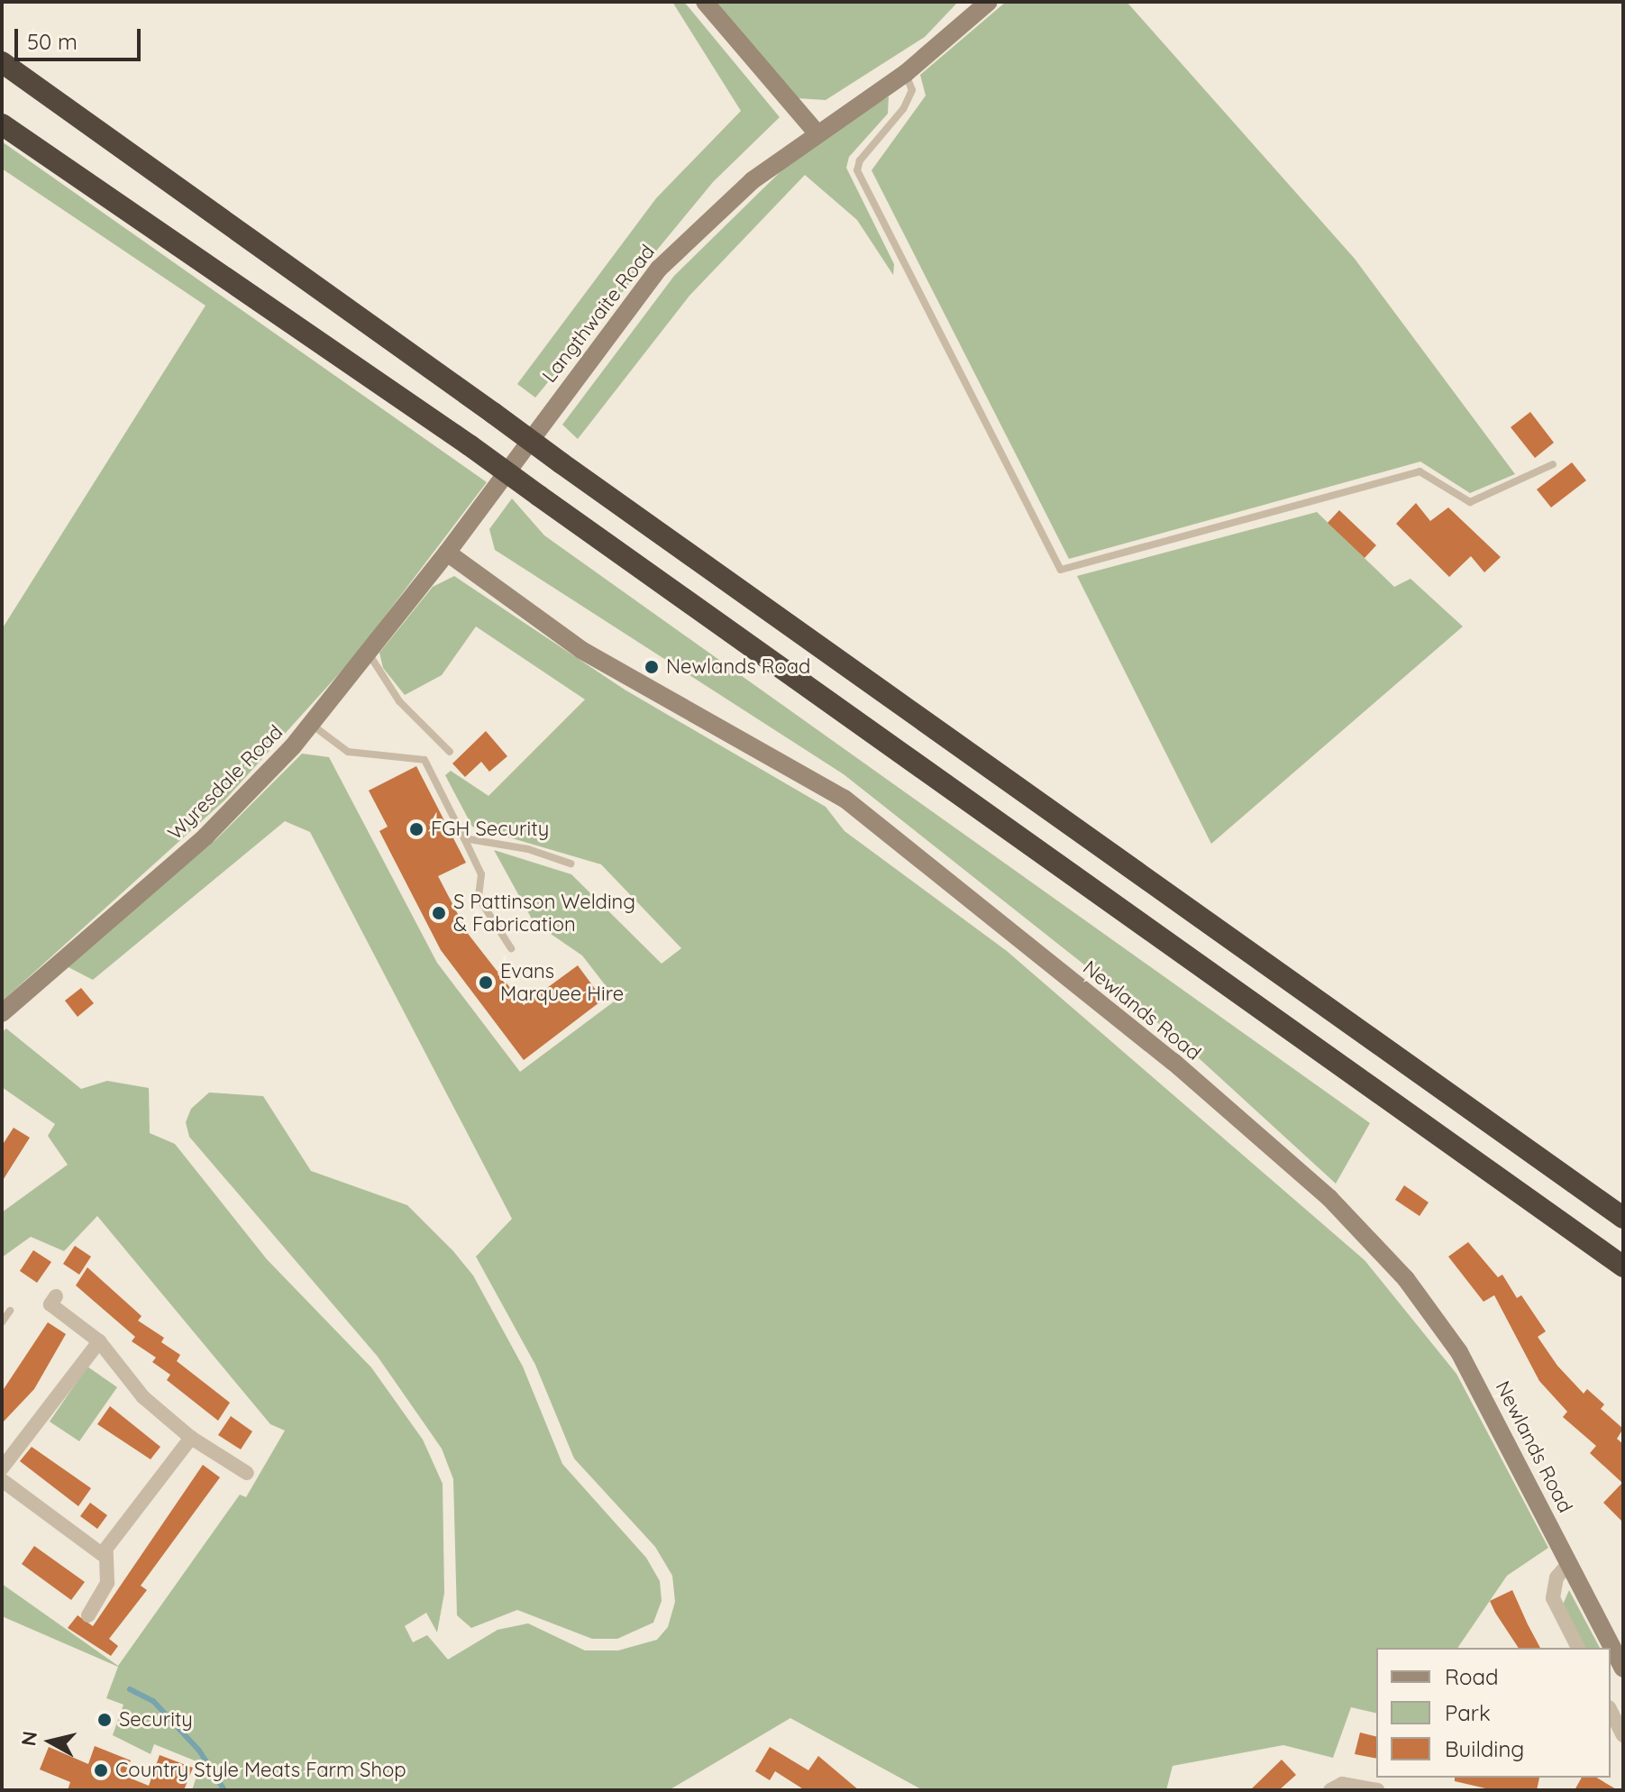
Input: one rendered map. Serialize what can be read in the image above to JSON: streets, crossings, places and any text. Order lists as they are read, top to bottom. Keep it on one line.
{"streets":{"street":["Langthwaite Road","Wyresdale Road","Newlands Road"]},"crossings":[["Langthwaite Road","Wyresdale Road"],["Langthwaite Road","Newlands Road"],["Wyresdale Road","Newlands Road"]],"places":["Newlands Road","FGH Security","S Pattinson Welding & Fabrication","Evans Marquee Hire","Security","Country Style Meats Farm Shop"],"legend":["Road","Park","Building"],"scale_bar":"50 m","north":"left"}
